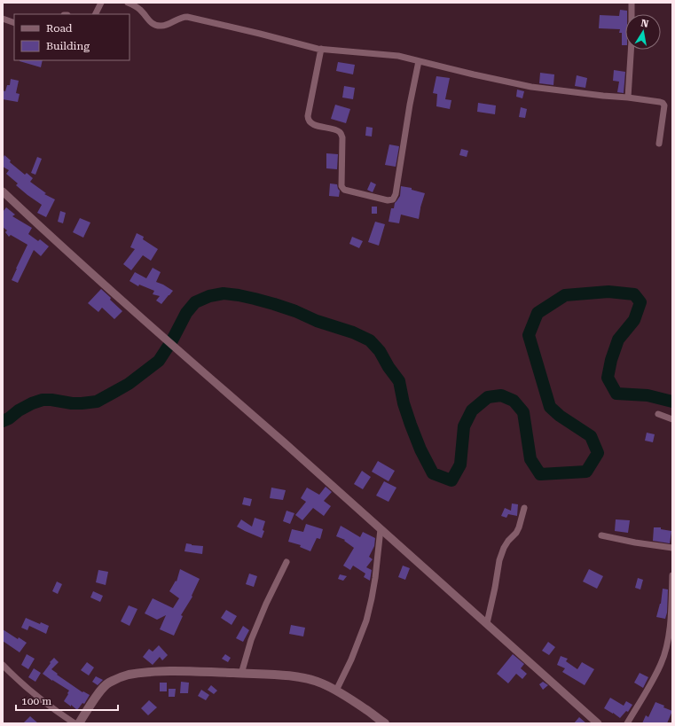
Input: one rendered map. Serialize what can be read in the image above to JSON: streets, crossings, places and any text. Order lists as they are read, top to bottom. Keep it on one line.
{"legend":["Road","Building"],"scale_bar":"100 m","north":"top"}
